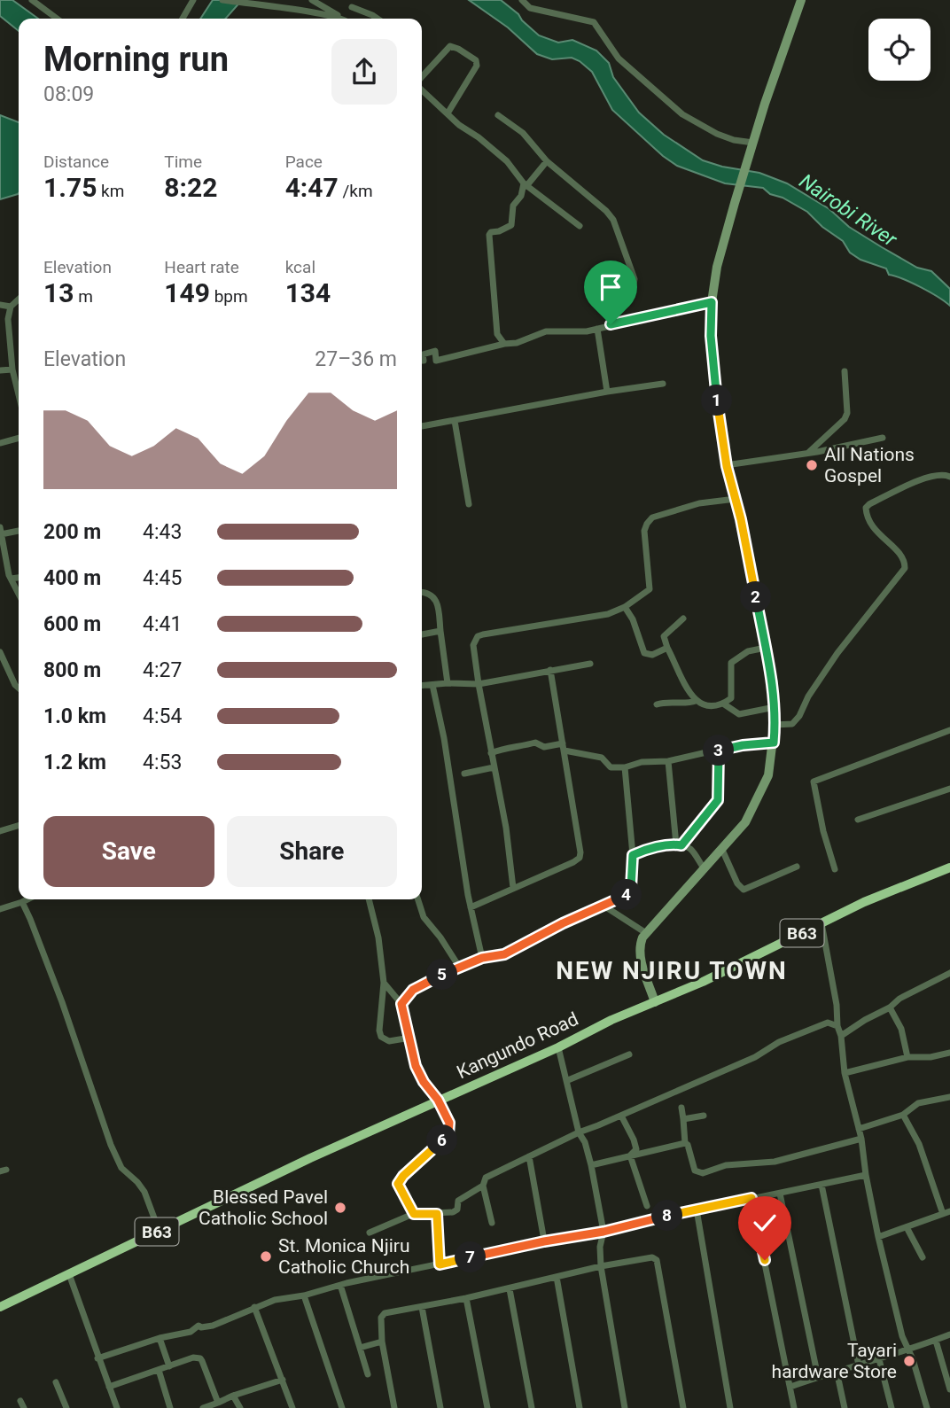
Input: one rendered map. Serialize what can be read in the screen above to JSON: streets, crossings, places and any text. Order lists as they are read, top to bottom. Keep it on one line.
{"streets":{"highway":["B63","Kangundo Road"]},"districts":["NEW NJIRU TOWN"],"water":["Nairobi River"],"places":["All Nations Gospel","Blessed Pavel Catholic School","St. Monica Njiru Catholic Church","Tayari hardware Store"],"page":{"heading":["Morning run","08:09"],"stats":[["Distance","1.75 km"],["Time","8:22"],["Pace","4:47 /km"],["Elevation","13 m"],["Heart rate","149 bpm"],["kcal","134"]],"chart":["Elevation","27–36 m"],"pins":["1","2","3","4","5","6","8","7"],"list":[{"name":"200 m","note":"4:43"},{"name":"400 m","note":"4:45"},{"name":"600 m","note":"4:41"},{"name":"800 m","note":"4:27"},{"name":"1.0 km","note":"4:54"},{"name":"1.2 km","note":"4:53"}],"buttons":["Save","Share"]}}
